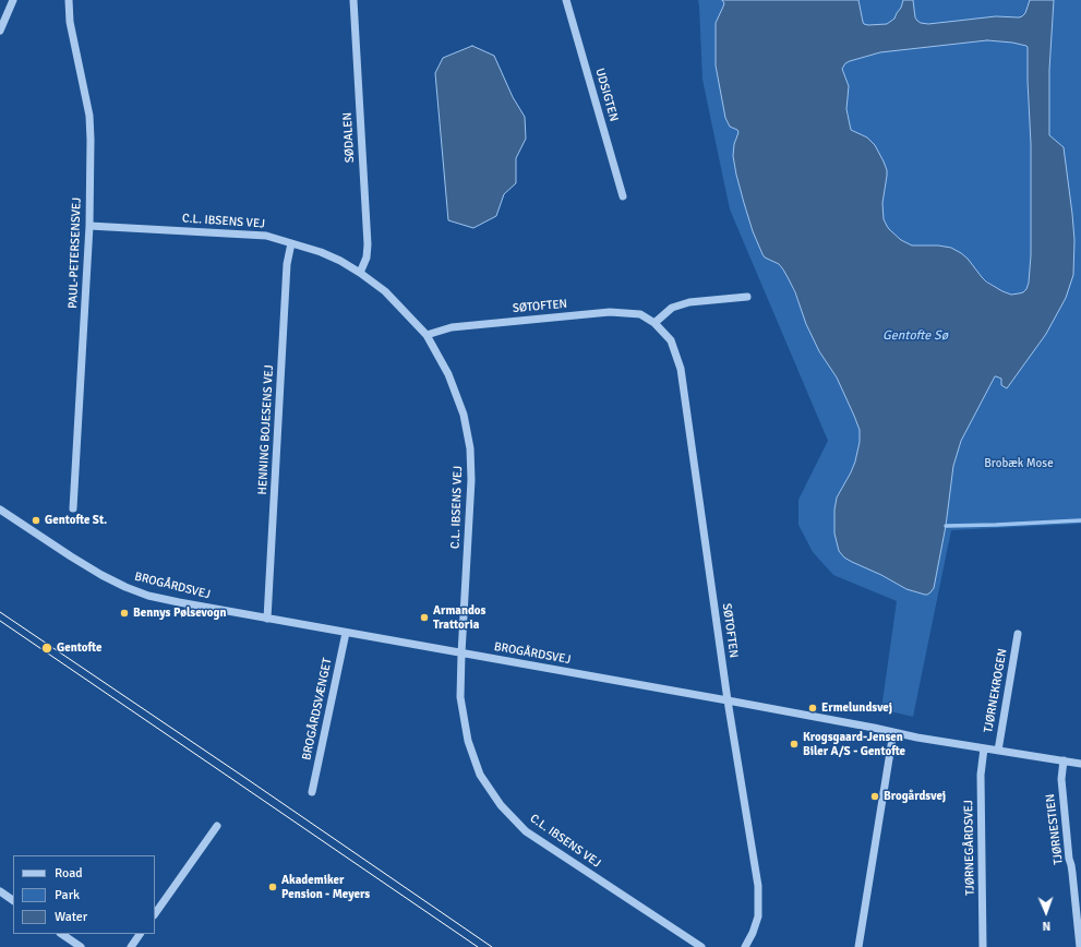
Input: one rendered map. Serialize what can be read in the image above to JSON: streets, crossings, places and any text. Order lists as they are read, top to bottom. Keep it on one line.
{"streets":{"street":["UDSIGTEN","SØDALEN","C.L. IBSENS VEJ","PAUL-PETERSENSVEJ","SØTOFTEN","HENNING BOJESENS VEJ","BROGÅRDSVEJ","TJØRNEKROGEN","BROGÅRDSVÆNGET","TJØRNESTIEN","TJØRNEGÅRDSVEJ"]},"crossings":[["SØDALEN","C.L. IBSENS VEJ"],["C.L. IBSENS VEJ","PAUL-PETERSENSVEJ"],["C.L. IBSENS VEJ","SØTOFTEN"],["C.L. IBSENS VEJ","HENNING BOJESENS VEJ"],["C.L. IBSENS VEJ","BROGÅRDSVEJ"],["SØTOFTEN","BROGÅRDSVEJ"],["HENNING BOJESENS VEJ","BROGÅRDSVEJ"],["BROGÅRDSVEJ","TJØRNEKROGEN"],["BROGÅRDSVEJ","BROGÅRDSVÆNGET"],["BROGÅRDSVEJ","TJØRNESTIEN"],["BROGÅRDSVEJ","TJØRNEGÅRDSVEJ"]],"water":["Gentofte Sø"],"parks":["Brobæk Mose"],"places":["Gentofte St.","Bennys Pølsevogn","Armandos Trattoria","Gentofte","Ermelundsvej","Krogsgaard-Jensen Biler A/S - Gentofte","Brogårdsvej","Akademiker Pension - Meyers"],"legend":["Road","Park","Water"],"north":"bottom"}
